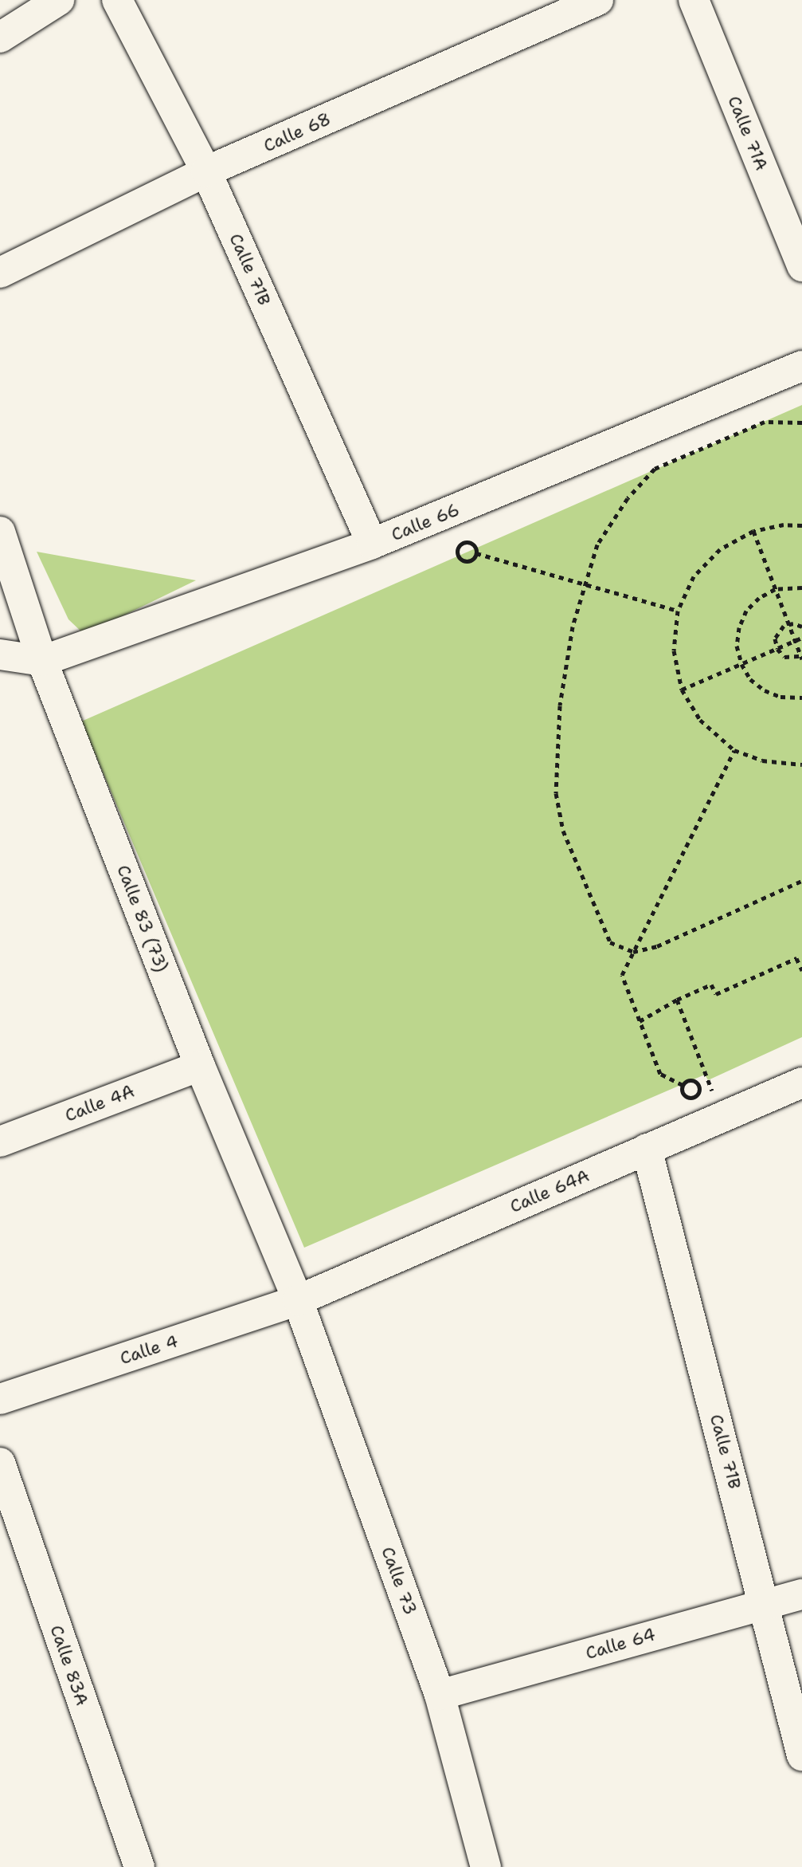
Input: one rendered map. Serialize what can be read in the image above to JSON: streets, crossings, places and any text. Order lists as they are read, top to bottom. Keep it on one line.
{"streets":{"street":["Calle 68","Calle 71A","Calle 71B","Calle 66","Calle 83 (73)","Calle 4A","Calle 64A","Calle 4","Calle 73","Calle 64","Calle 83A"]},"crossings":[["Calle 68","Calle 71B"],["Calle 71B","Calle 66"],["Calle 71B","Calle 64A"],["Calle 71B","Calle 64"],["Calle 66","Calle 83 (73)"],["Calle 83 (73)","Calle 4A"],["Calle 83 (73)","Calle 64A"],["Calle 83 (73)","Calle 4"],["Calle 83 (73)","Calle 73"],["Calle 64A","Calle 4"],["Calle 64A","Calle 73"],["Calle 4","Calle 73"],["Calle 73","Calle 64"]]}
